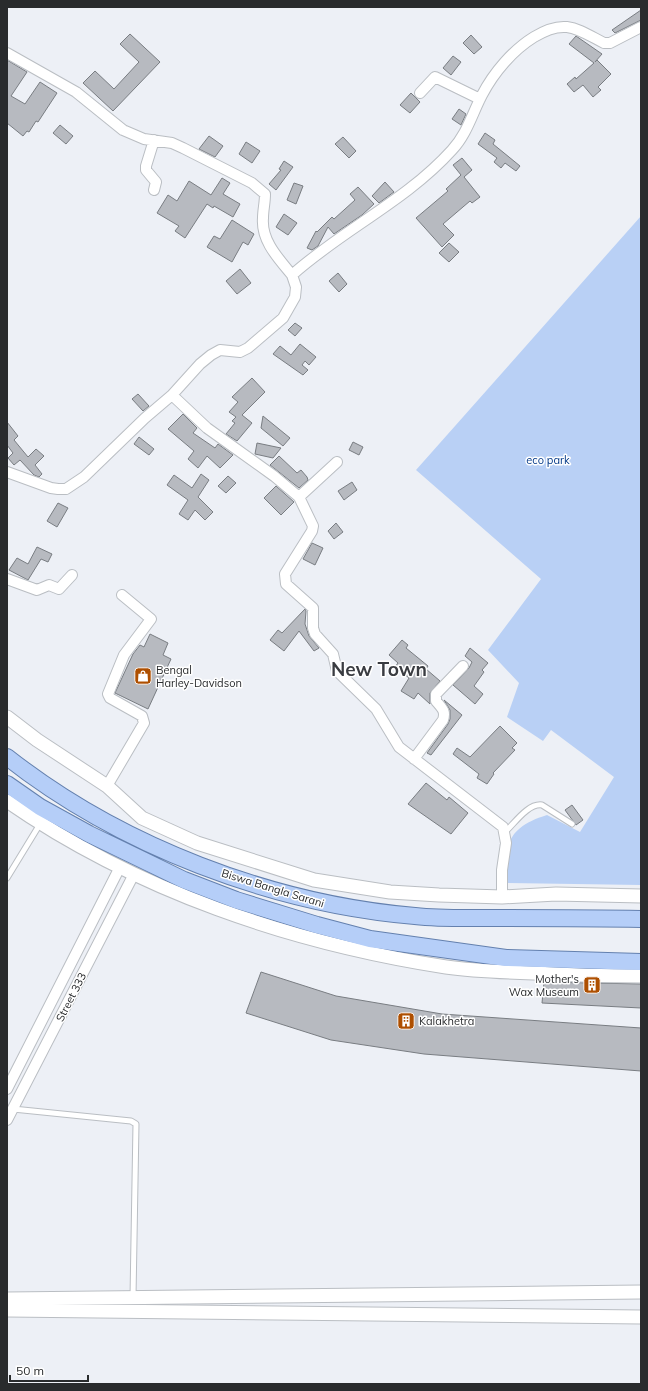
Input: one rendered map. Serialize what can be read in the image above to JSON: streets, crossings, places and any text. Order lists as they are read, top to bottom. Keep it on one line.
{"streets":{"main road":["Biswa Bangla Sarani"],"street":["Street 333"]},"districts":["New Town"],"parks":["eco park"],"places":{"shop":["Bengal Harley-Davidson"],"building":["Mother's Wax Museum","Kalakhetra"]},"scale_bar":"50 m"}
